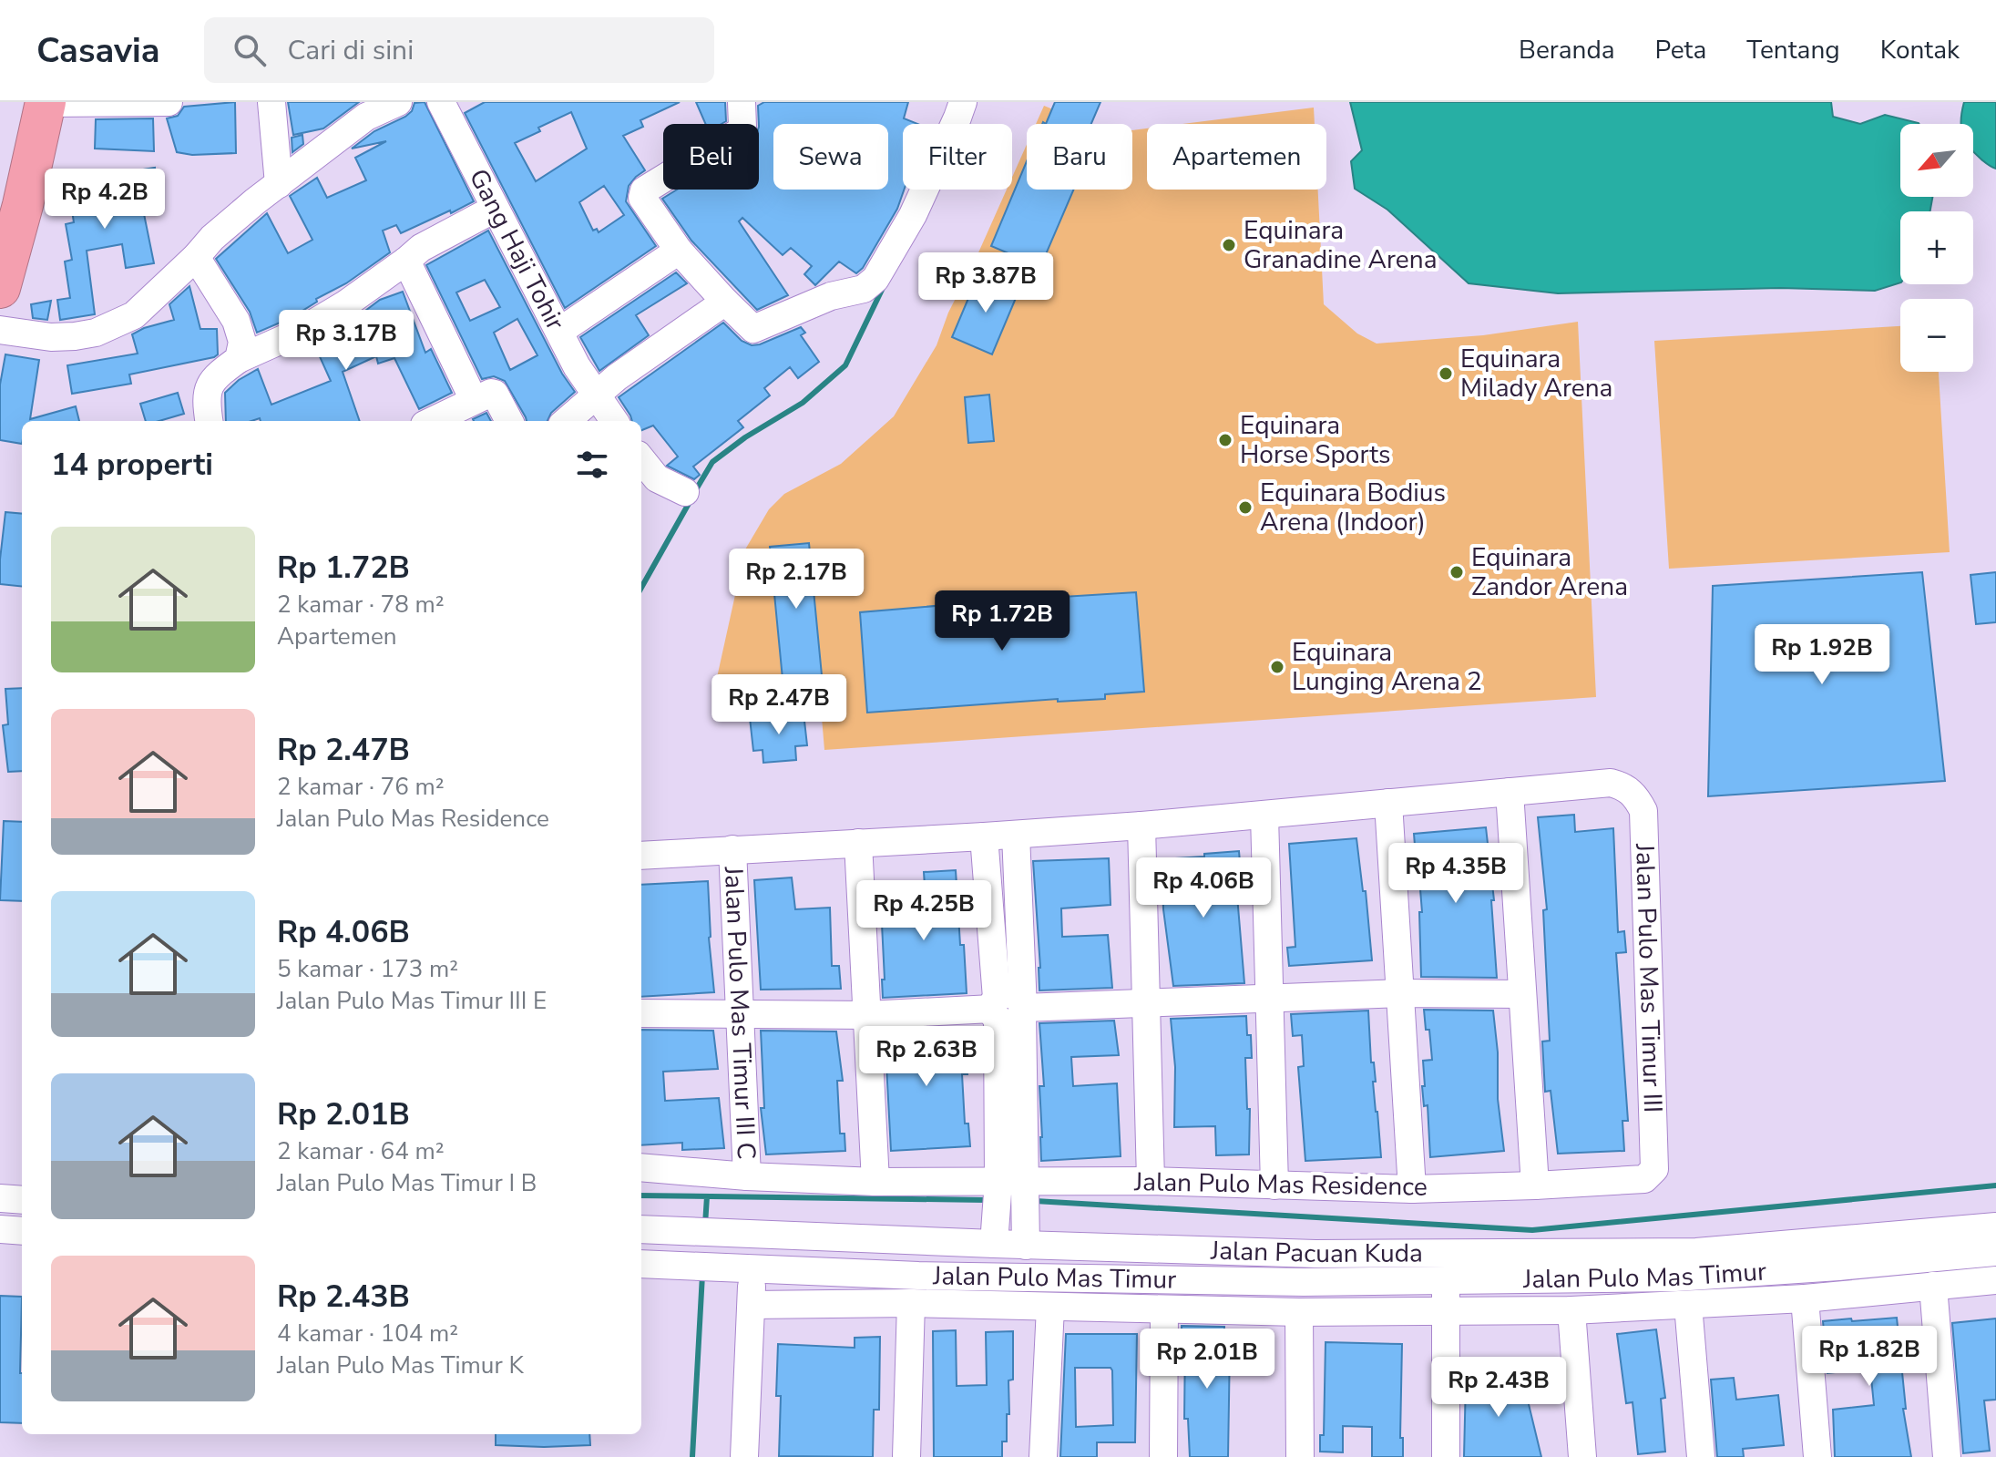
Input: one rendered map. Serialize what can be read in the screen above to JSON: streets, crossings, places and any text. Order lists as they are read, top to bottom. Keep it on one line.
{"streets":{"street":["Gang Haji Tohir","Jalan Pulo Mas Timur III","Jalan Pulo Mas Timur III C","Jalan Pulo Mas Residence","Jalan Pacuan Kuda","Jalan Pulo Mas Timur"]},"crossings":[["Jalan Pulo Mas Timur III","Jalan Pulo Mas Residence"],["Jalan Pulo Mas Timur III C","Jalan Pulo Mas Residence"],["Jalan Pacuan Kuda","Jalan Pulo Mas Timur"]],"places":["Equinara Granadine Arena","Equinara Milady Arena","Equinara Horse Sports","Equinara Bodius Arena (Indoor)","Equinara Zandor Arena","Equinara Lunging Arena 2"],"north":"bottom left","page":{"header":"Casavia","search":"Cari di sini","nav":["Beranda","Peta","Tentang","Kontak"],"map_buttons":["+","−"],"chip":["Beli","Sewa","Filter","Baru","Apartemen"],"price":["Rp 4.2B","Rp 3.87B","Rp 3.17B","Rp 2.17B","Rp 1.72B","Rp 1.92B","Rp 2.47B","Rp 4.35B","Rp 4.06B","Rp 4.25B","Rp 2.63B","Rp 1.82B","Rp 2.01B","Rp 2.43B"],"heading":"14 properti","list":[{"name":"Rp 1.72B","note":"2 kamar · 78 m² · Apartemen"},{"name":"Rp 2.47B","note":"2 kamar · 76 m² · Jalan Pulo Mas Residence"},{"name":"Rp 4.06B","note":"5 kamar · 173 m² · Jalan Pulo Mas Timur III E"},{"name":"Rp 2.01B","note":"2 kamar · 64 m² · Jalan Pulo Mas Timur I B"},{"name":"Rp 2.43B","note":"4 kamar · 104 m² · Jalan Pulo Mas Timur K"}]}}
